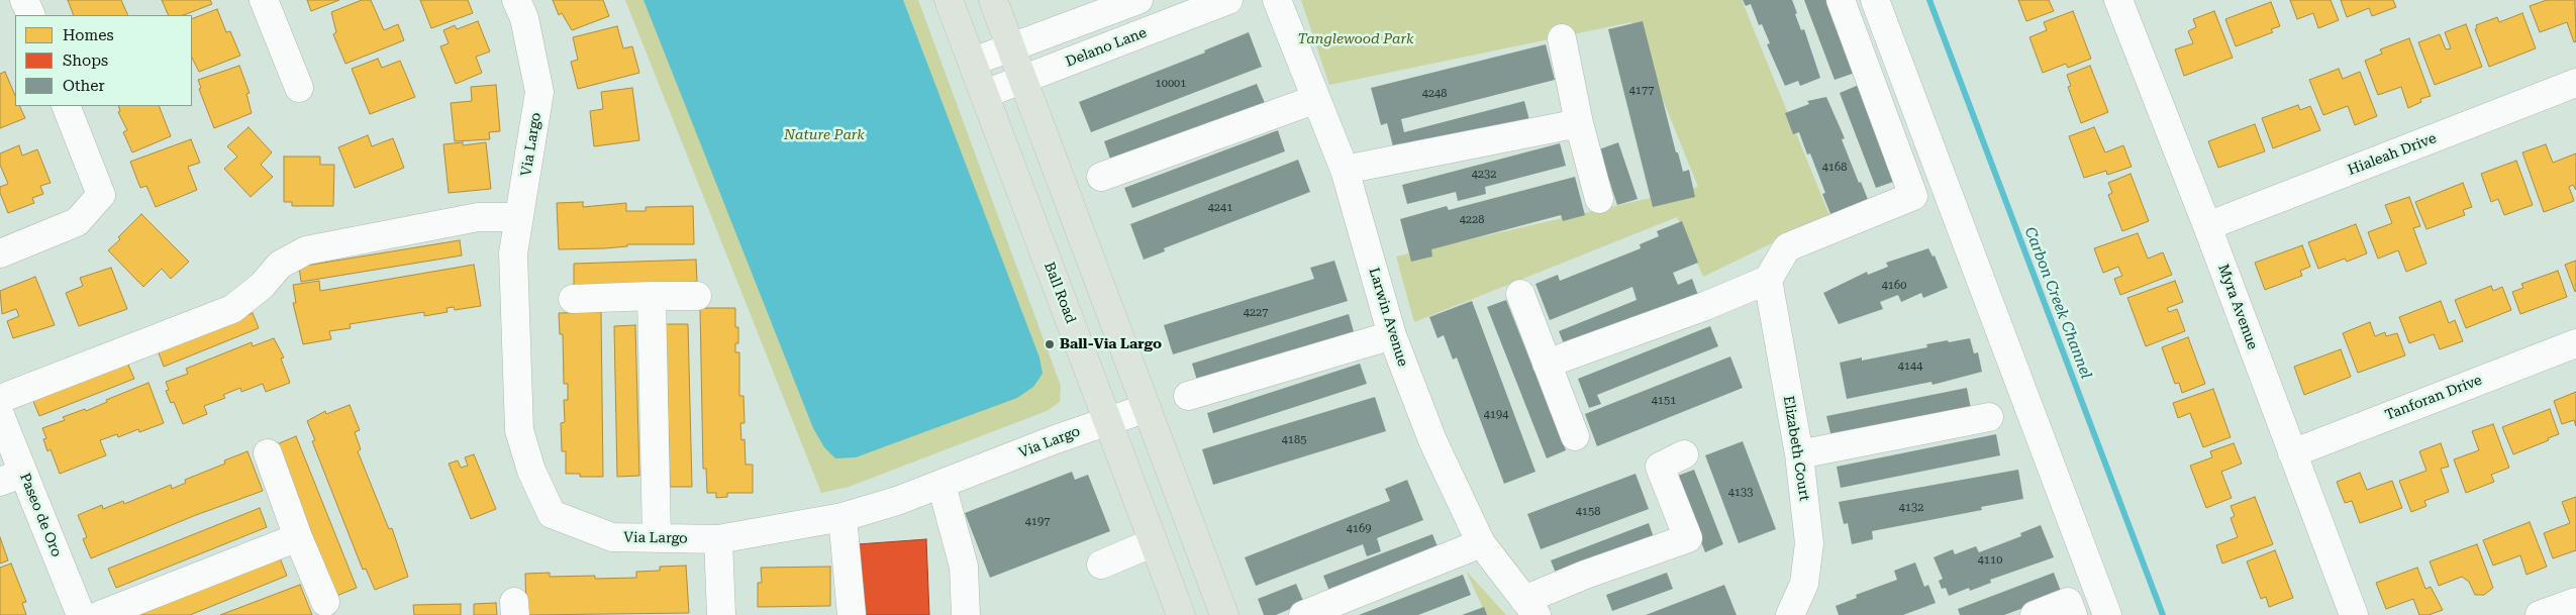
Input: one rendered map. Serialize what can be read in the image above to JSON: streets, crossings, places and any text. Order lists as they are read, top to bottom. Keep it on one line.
{"streets":{"main road":["Ball Road"],"street":["Delano Lane","Via Largo","Hialeah Drive","Myra Avenue","Larwin Avenue","Tanforan Drive","Elizabeth Court","Paseo de Oro"]},"crossings":[["Delano Lane","Ball Road"],["Via Largo","Ball Road"],["Hialeah Drive","Myra Avenue"],["Myra Avenue","Tanforan Drive"]],"water":["Carbon Creek Channel"],"parks":["Tanglewood Park","Nature Park"],"places":["Ball-Via Largo"],"house_numbers":["10001","4177","4248","4168","4232","4241","4228","4160","4227","4144","4151","4194","4185","4133","4132","4158","4197","4169","4110"],"legend":["Homes","Shops","Other"]}
